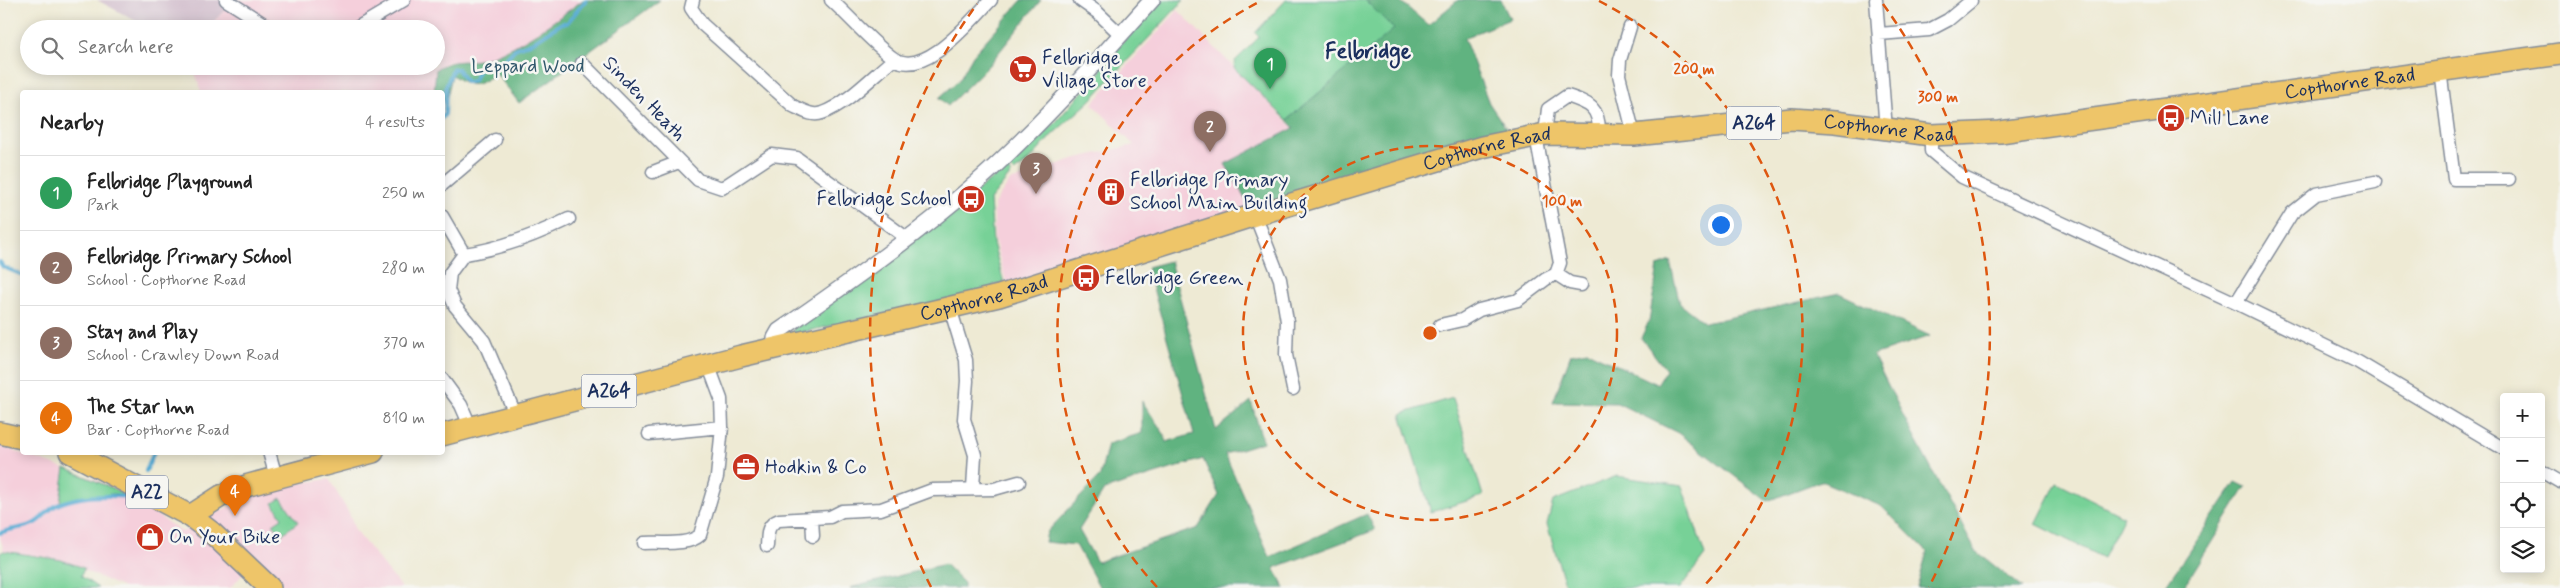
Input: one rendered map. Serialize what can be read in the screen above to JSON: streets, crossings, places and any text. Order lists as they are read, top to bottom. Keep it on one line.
{"streets":{"highway":["Copthorne Road","A264","A22"],"street":["Sinden Heath"]},"districts":["Felbridge"],"parks":["Leppard Wood"],"places":{"supermarket":["Felbridge Village Store"],"bus stop":["Mill Lane","Felbridge School","Felbridge Green"],"building":["Felbridge Primary School Main Building"],"office":["Hodkin & Co"],"shop":["On Your Bike"]},"page":{"search":"Search here","pins":["1","2","3","4"],"heading":["Nearby","4 results"],"list":[{"mark":"1","name":"Felbridge Playground","note":"Park","value":"250 m"},{"mark":"2","name":"Felbridge Primary School","note":"School · Copthorne Road","value":"280 m"},{"mark":"3","name":"Stay and Play","note":"School · Crawley Down Road","value":"370 m"},{"mark":"4","name":"The Star Inn","note":"Bar · Copthorne Road","value":"810 m"}],"map_buttons":["+","−"]},"rings":["200 m","300 m","100 m"]}
